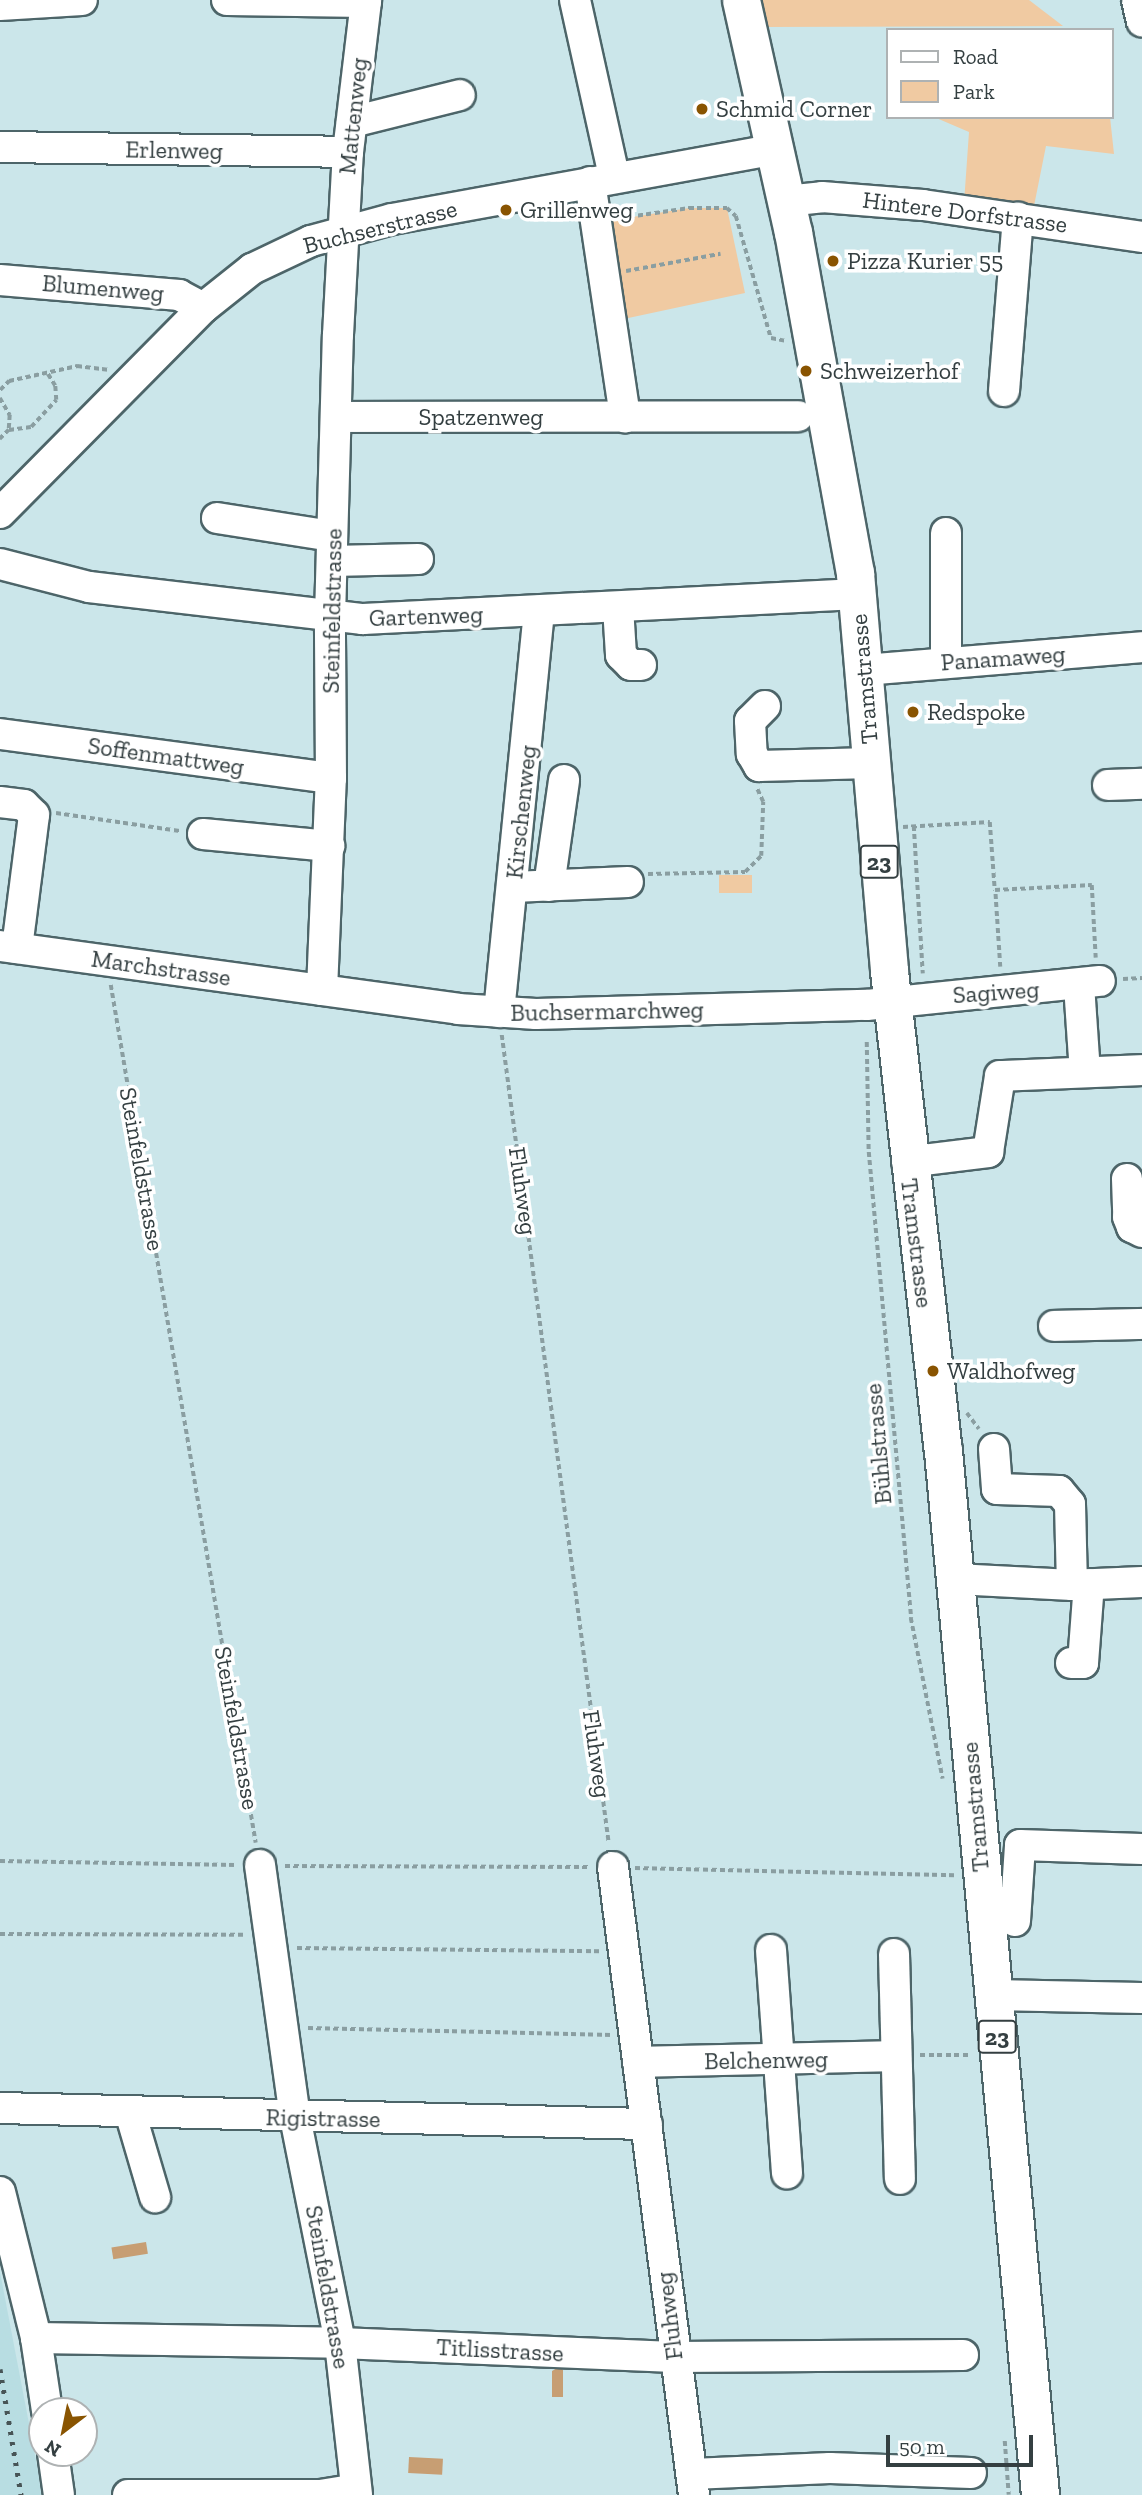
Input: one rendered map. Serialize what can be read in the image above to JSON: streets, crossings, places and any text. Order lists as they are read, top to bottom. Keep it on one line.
{"streets":{"main road":["Tramstrasse","23"],"street":["Mattenweg","Erlenweg","Hintere Dorfstrasse","Buchserstrasse","Blumenweg","Spatzenweg","Steinfeldstrasse","Gartenweg","Panamaweg","Soffenmattweg","Kirschenweg","Marchstrasse","Sagiweg","Buchsermarchweg","Fluhweg","Belchenweg","Rigistrasse","Titlisstrasse"],"path":["Bühlstrasse"]},"crossings":[["Mattenweg","Erlenweg"],["Mattenweg","Buchserstrasse"],["Mattenweg","Steinfeldstrasse"],["Hintere Dorfstrasse","Tramstrasse"],["Buchserstrasse","Blumenweg"],["Buchserstrasse","Steinfeldstrasse"],["Buchserstrasse","Tramstrasse"],["Spatzenweg","Steinfeldstrasse"],["Steinfeldstrasse","Gartenweg"],["Steinfeldstrasse","Soffenmattweg"],["Steinfeldstrasse","Marchstrasse"],["Steinfeldstrasse","Buchsermarchweg"],["Steinfeldstrasse","Rigistrasse"],["Steinfeldstrasse","Titlisstrasse"],["Gartenweg","Tramstrasse"],["Gartenweg","Kirschenweg"],["Panamaweg","Tramstrasse"],["Tramstrasse","Sagiweg"],["Tramstrasse","Buchsermarchweg"],["Tramstrasse","Bühlstrasse"],["Kirschenweg","Buchsermarchweg"],["Kirschenweg","Fluhweg"],["Marchstrasse","Buchsermarchweg"],["Sagiweg","Buchsermarchweg"],["Sagiweg","Bühlstrasse"],["Buchsermarchweg","Fluhweg"],["Buchsermarchweg","Bühlstrasse"],["Fluhweg","Belchenweg"],["Fluhweg","Rigistrasse"],["Fluhweg","Titlisstrasse"]],"places":["Schmid Corner","Grillenweg","Pizza Kurier 55","Schweizerhof","Redspoke","Waldhofweg"],"legend":["Road","Park"],"scale_bar":"50 m","north":"bottom left"}
